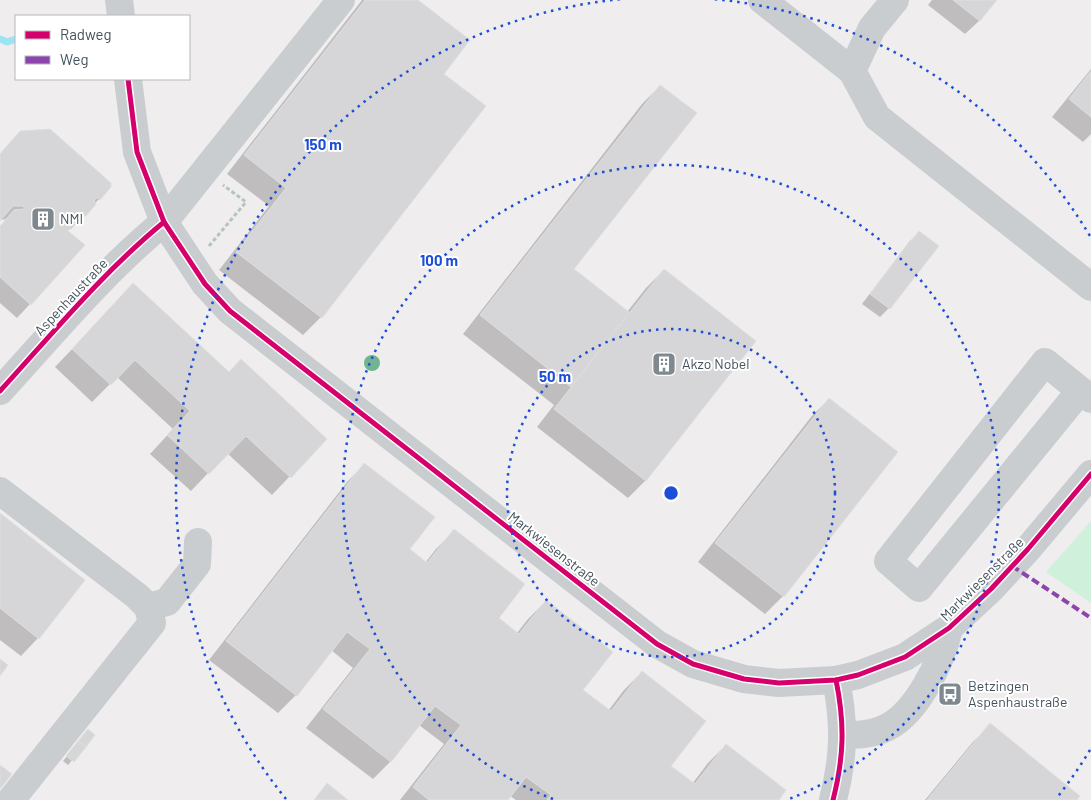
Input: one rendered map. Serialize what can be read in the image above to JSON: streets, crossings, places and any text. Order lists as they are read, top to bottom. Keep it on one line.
{"streets":{"street":["Aspenhaustraße","Markwiesenstraße"]},"crossings":[["Aspenhaustraße","Markwiesenstraße"]],"places":{"building":["NMI","Akzo Nobel"],"bus stop":["Betzingen Aspenhaustraße"]},"legend":["Radweg","Weg"],"rings":["150 m","100 m","50 m"]}
